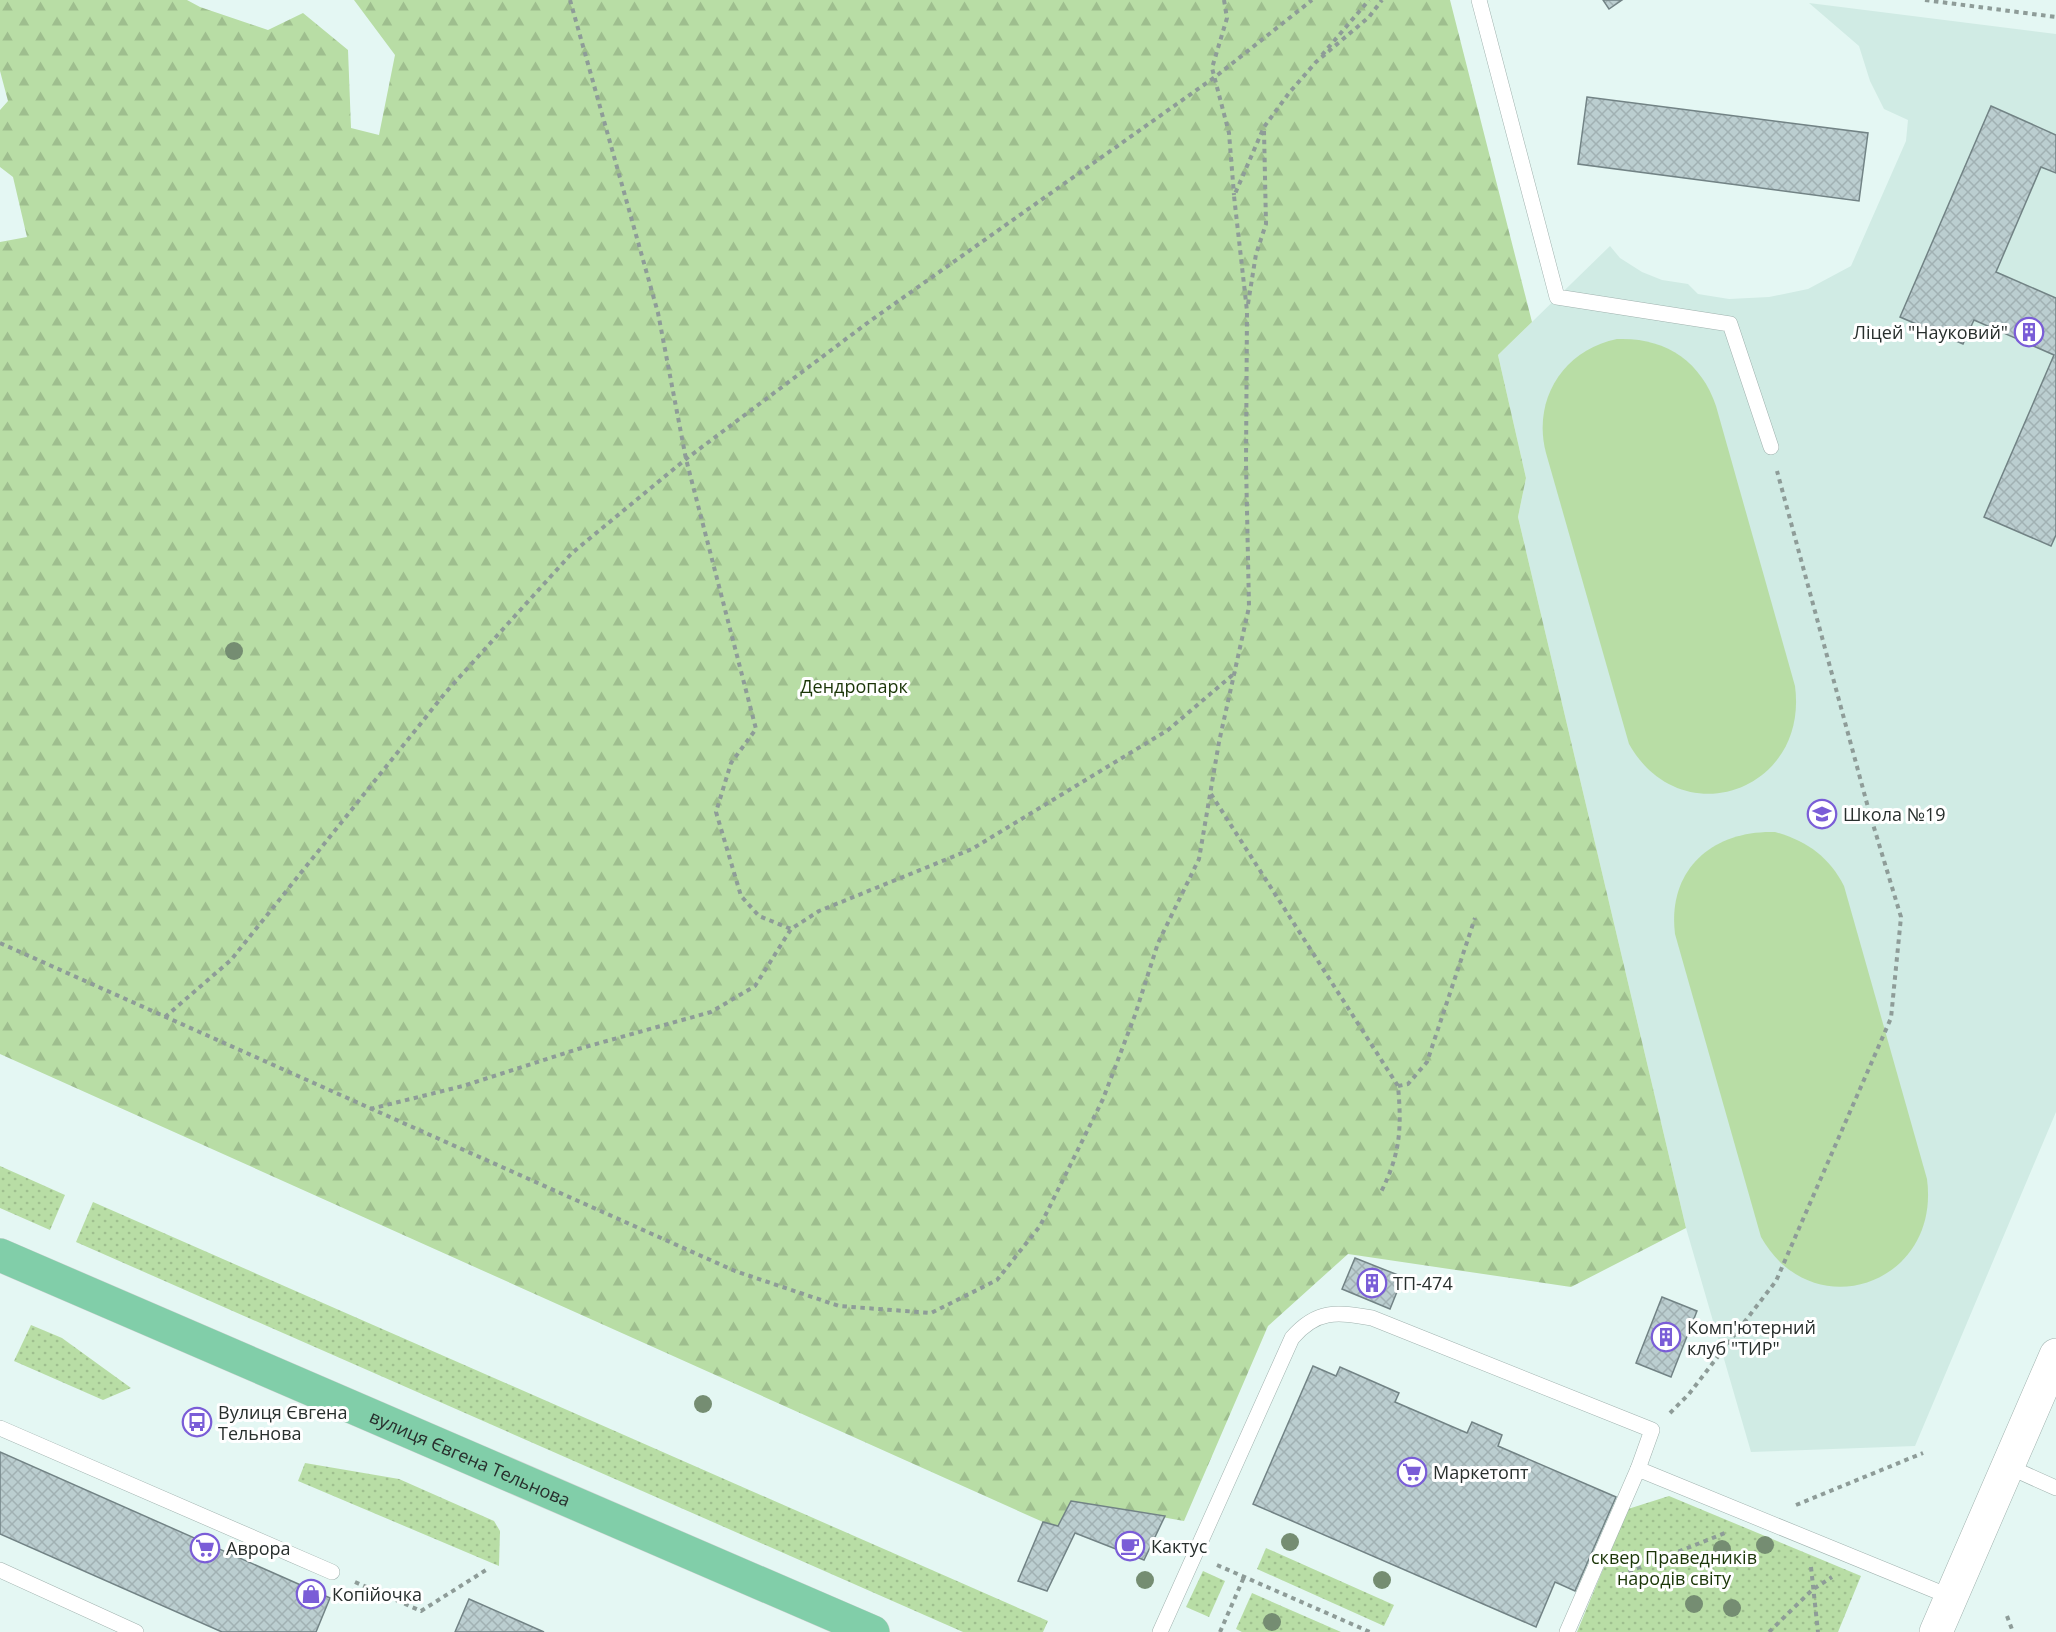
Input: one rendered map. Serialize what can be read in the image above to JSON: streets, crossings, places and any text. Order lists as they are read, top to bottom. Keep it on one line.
{"streets":{"main road":["вулиця Євгена Тельнова"]},"parks":["Дендропарк","сквер Праведників народів світу"],"places":{"building":["Ліцей \"Науковий\"","ТП-474","Комп'ютерний клуб \"ТИР\""],"school or university":["Школа №19"],"bus stop":["Вулиця Євгена Тельнова"],"supermarket":["Маркетопт","Аврора"],"cafe":["Кактус"],"shop":["Копійочка"]}}
